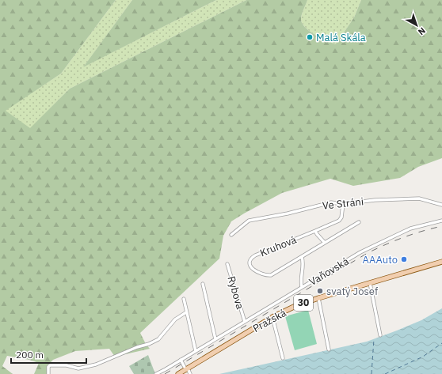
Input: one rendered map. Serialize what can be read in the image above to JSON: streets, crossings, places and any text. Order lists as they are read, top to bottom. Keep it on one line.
{"streets":{"main road":["30","Pražská"],"street":["Ve Stráni","Kruhová","Vaňovská","Rybova"]},"crossings":[["Ve Stráni","Kruhová"],["Kruhová","Vaňovská"],["Vaňovská","Rybova"]],"places":["Malá Skála","AAAuto","svatý Josef"],"scale_bar":"200 m","north":"bottom right"}
